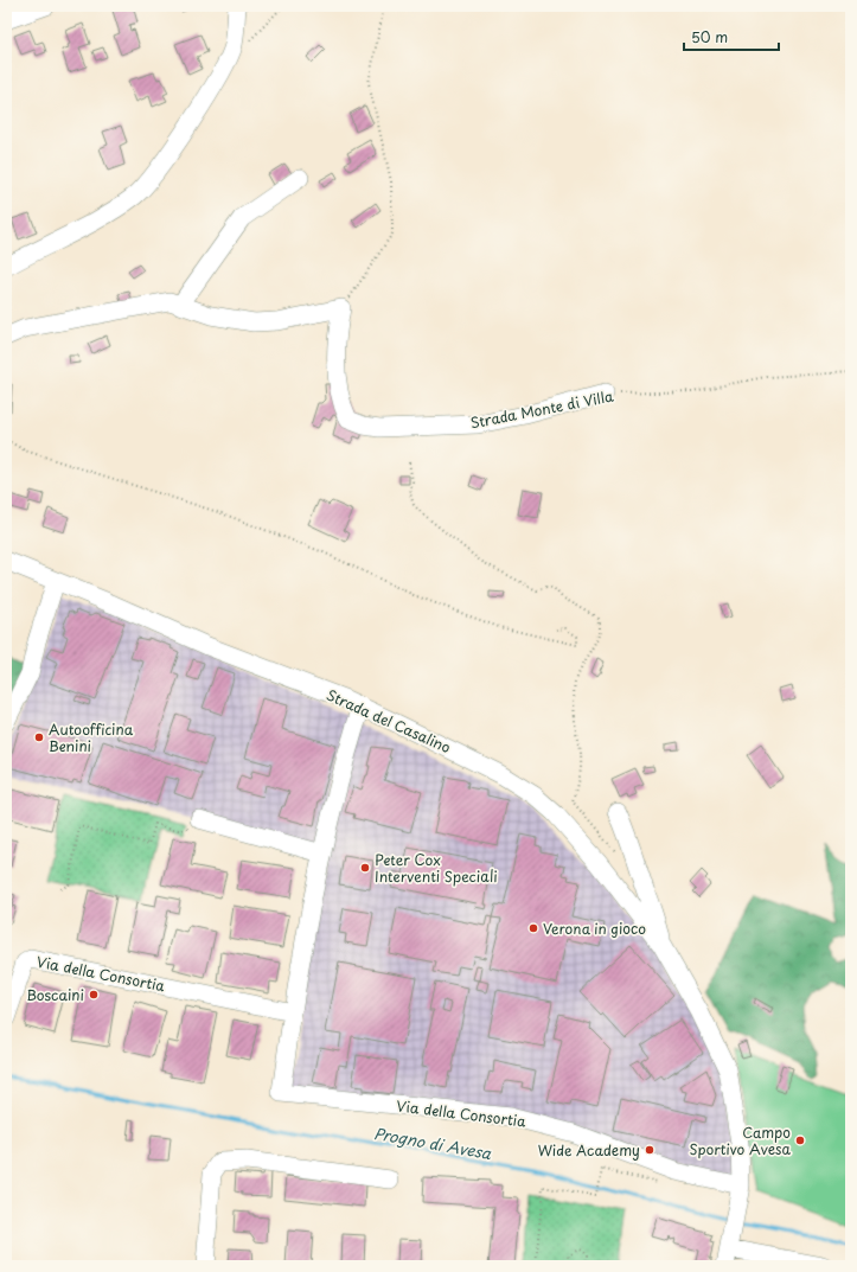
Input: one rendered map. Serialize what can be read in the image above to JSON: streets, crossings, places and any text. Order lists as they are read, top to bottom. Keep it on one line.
{"streets":{"street":["Strada Monte di Villa","Strada del Casalino","Via della Consortia"]},"crossings":[["Strada del Casalino","Via della Consortia"]],"water":["Progno di Avesa"],"places":["Autoofficina Benini","Peter Cox Interventi Speciali","Verona in gioco","Boscaini","Campo Sportivo Avesa","Wide Academy"],"scale_bar":"50 m"}
